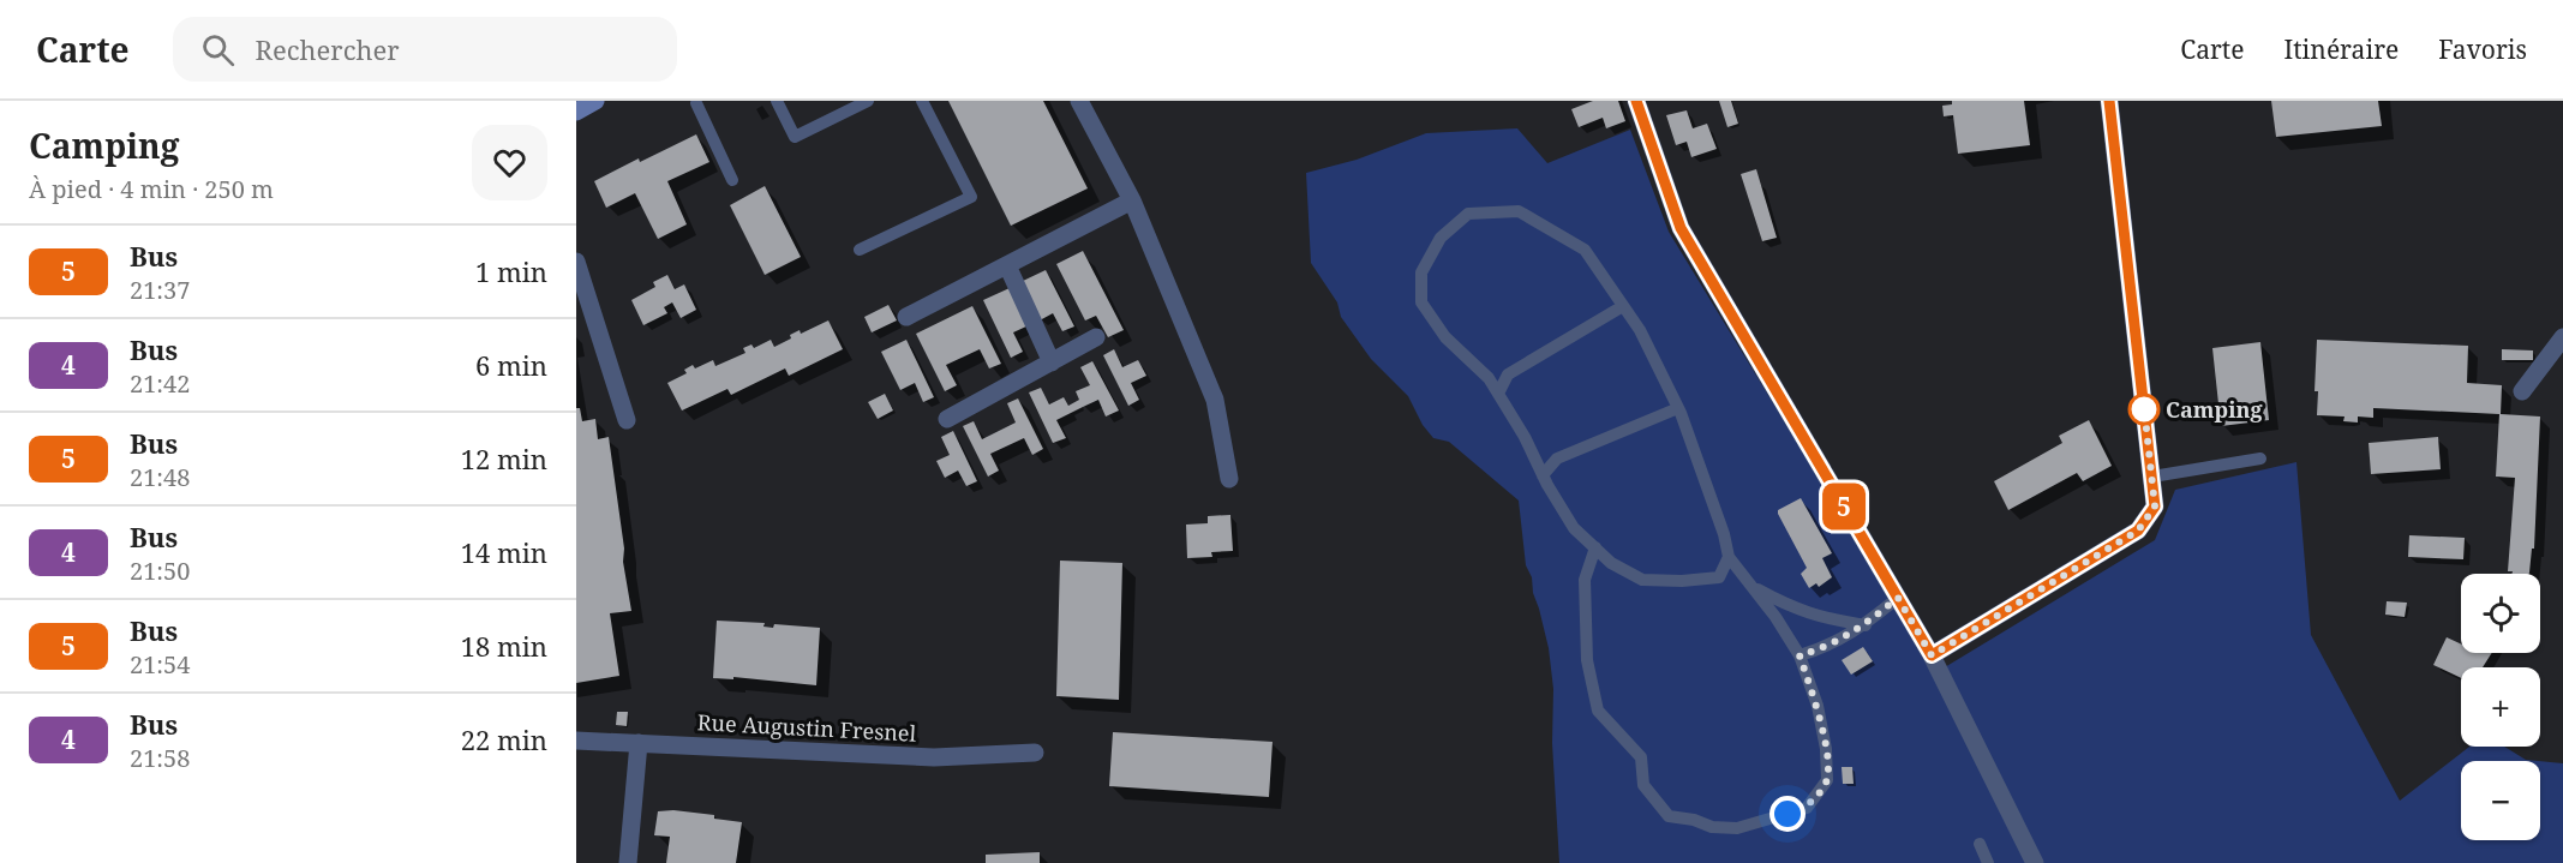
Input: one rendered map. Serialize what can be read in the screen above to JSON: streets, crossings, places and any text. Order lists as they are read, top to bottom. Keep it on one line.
{"streets":{"street":["Rue Augustin Fresnel"]},"places":["Camping"],"lines":["bus line 5"],"page":{"header":"Carte","search":"Rechercher","nav":["Carte","Itinéraire","Favoris"],"heading":["Camping","À pied · 4 min · 250 m"],"on_map":"5","list":[{"mark":"5","name":"Bus","note":"21:37","value":"1 min"},{"mark":"4","name":"Bus","note":"21:42","value":"6 min"},{"mark":"5","name":"Bus","note":"21:48","value":"12 min"},{"mark":"4","name":"Bus","note":"21:50","value":"14 min"},{"mark":"5","name":"Bus","note":"21:54","value":"18 min"},{"mark":"4","name":"Bus","note":"21:58","value":"22 min"}],"map_buttons":["+","−"]}}
